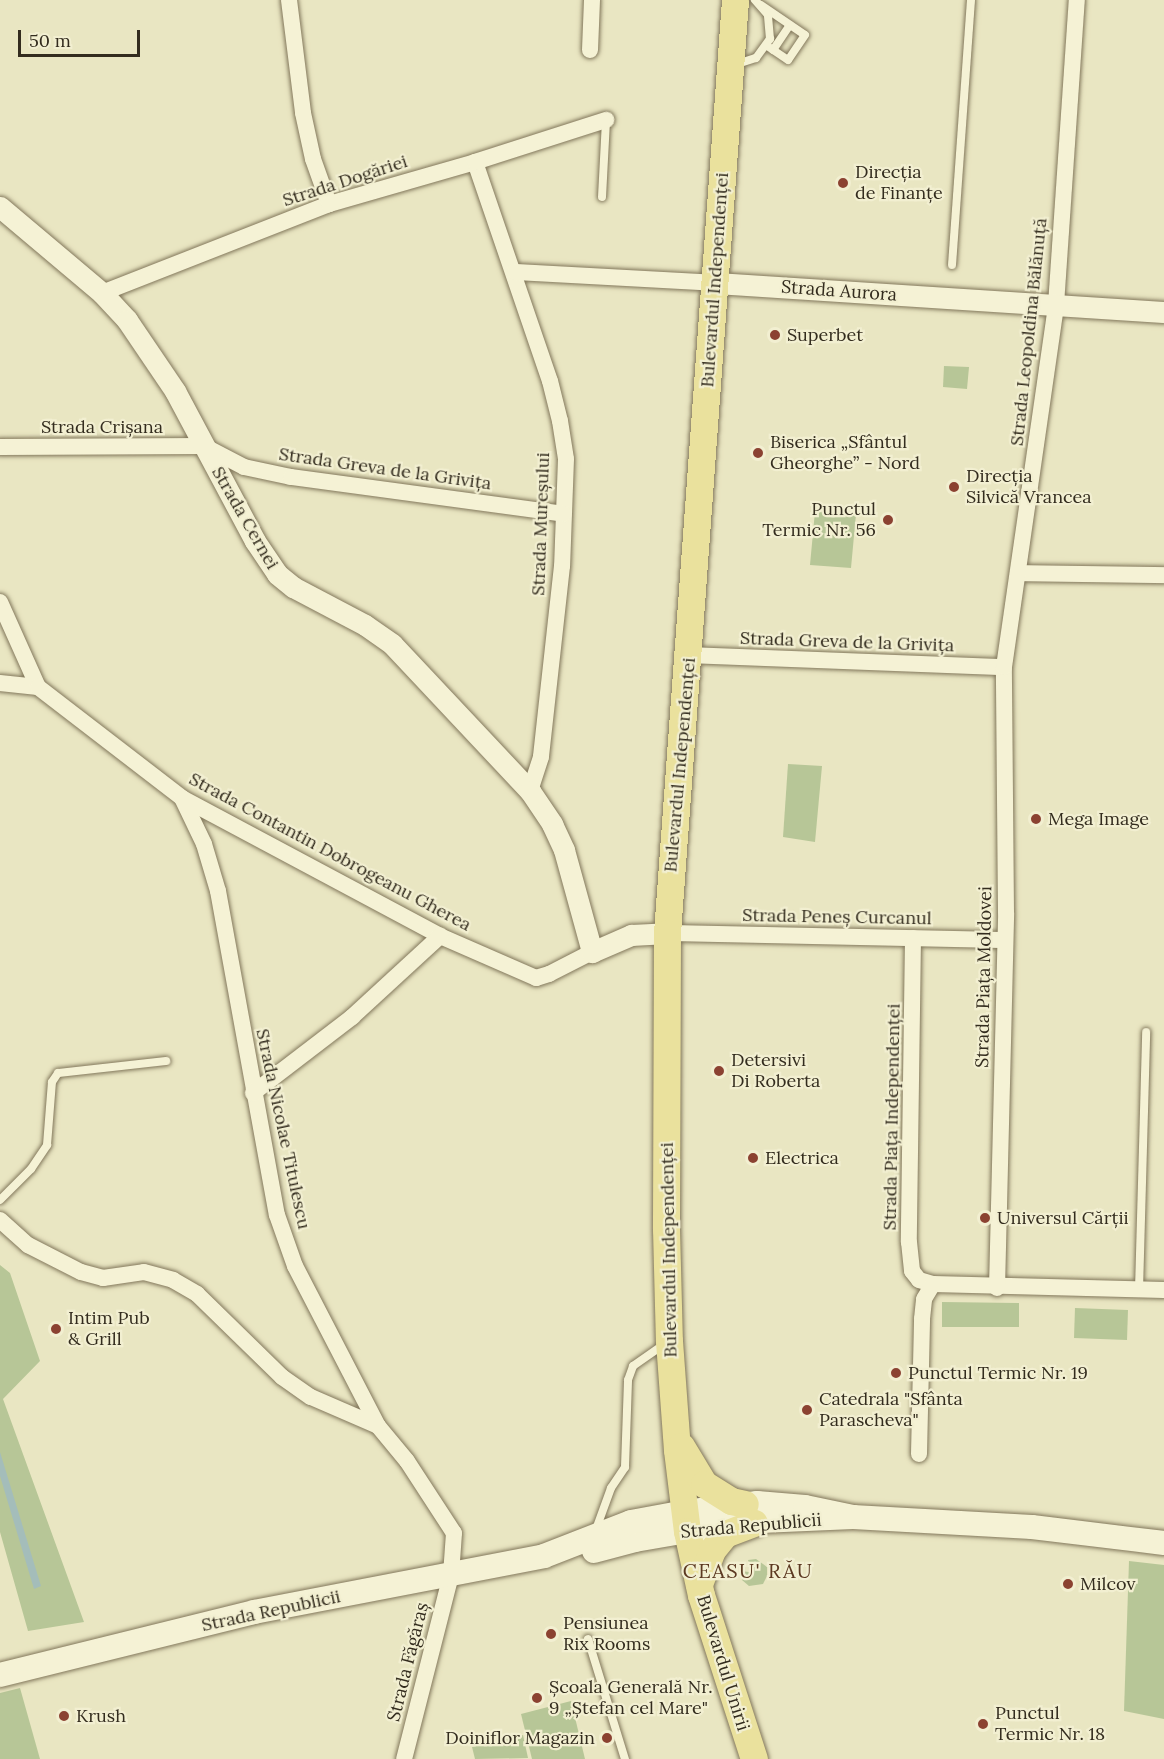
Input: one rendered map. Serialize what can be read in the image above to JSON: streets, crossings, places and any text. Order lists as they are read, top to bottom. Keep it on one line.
{"streets":{"main road":["Bulevardul Independenței","Strada Republicii","Bulevardul Unirii"],"street":["Strada Dogăriei","Strada Aurora","Strada Leopoldina Bălănuță","Strada Crișana","Strada Greva de la Grivița","Strada Cernei","Strada Mureșului","Strada Contantin Dobrogeanu Gherea","Strada Peneș Curcanul","Strada Piața Moldovei","Strada Piața Independenței","Strada Nicolae Titulescu","Strada Făgăraș"]},"crossings":[["Strada Dogăriei","Strada Cernei"],["Strada Dogăriei","Strada Mureșului"],["Bulevardul Independenței","Strada Aurora"],["Bulevardul Independenței","Strada Greva de la Grivița"],["Bulevardul Independenței","Strada Peneș Curcanul"],["Bulevardul Independenței","Strada Republicii"],["Bulevardul Independenței","Bulevardul Unirii"],["Strada Aurora","Strada Leopoldina Bălănuță"],["Strada Aurora","Strada Mureșului"],["Strada Leopoldina Bălănuță","Strada Greva de la Grivița"],["Strada Leopoldina Bălănuță","Strada Piața Moldovei"],["Strada Crișana","Strada Greva de la Grivița"],["Strada Crișana","Strada Cernei"],["Strada Greva de la Grivița","Strada Cernei"],["Strada Greva de la Grivița","Strada Mureșului"],["Strada Greva de la Grivița","Strada Piața Moldovei"],["Strada Cernei","Strada Mureșului"],["Strada Cernei","Strada Contantin Dobrogeanu Gherea"],["Strada Contantin Dobrogeanu Gherea","Strada Nicolae Titulescu"],["Strada Peneș Curcanul","Strada Piața Moldovei"],["Strada Peneș Curcanul","Strada Piața Independenței"],["Strada Nicolae Titulescu","Strada Republicii"],["Strada Nicolae Titulescu","Strada Făgăraș"],["Strada Republicii","Strada Făgăraș"],["Strada Republicii","Bulevardul Unirii"]],"districts":["CEASU' RĂU"],"places":["Direcția de Finanțe","Superbet","Biserica „Sfântul Gheorghe” - Nord","Direcția Silvică Vrancea","Punctul Termic Nr. 56","Mega Image","Detersivi Di Roberta","Electrica","Universul Cărții","Intim Pub & Grill","Punctul Termic Nr. 19","Catedrala \"Sfânta Parascheva\"","Milcov","Pensiunea Rix Rooms","Școala Generală Nr. 9 „Ștefan cel Mare\"","Krush","Punctul Termic Nr. 18","Doiniflor Magazin"],"scale_bar":"50 m"}
